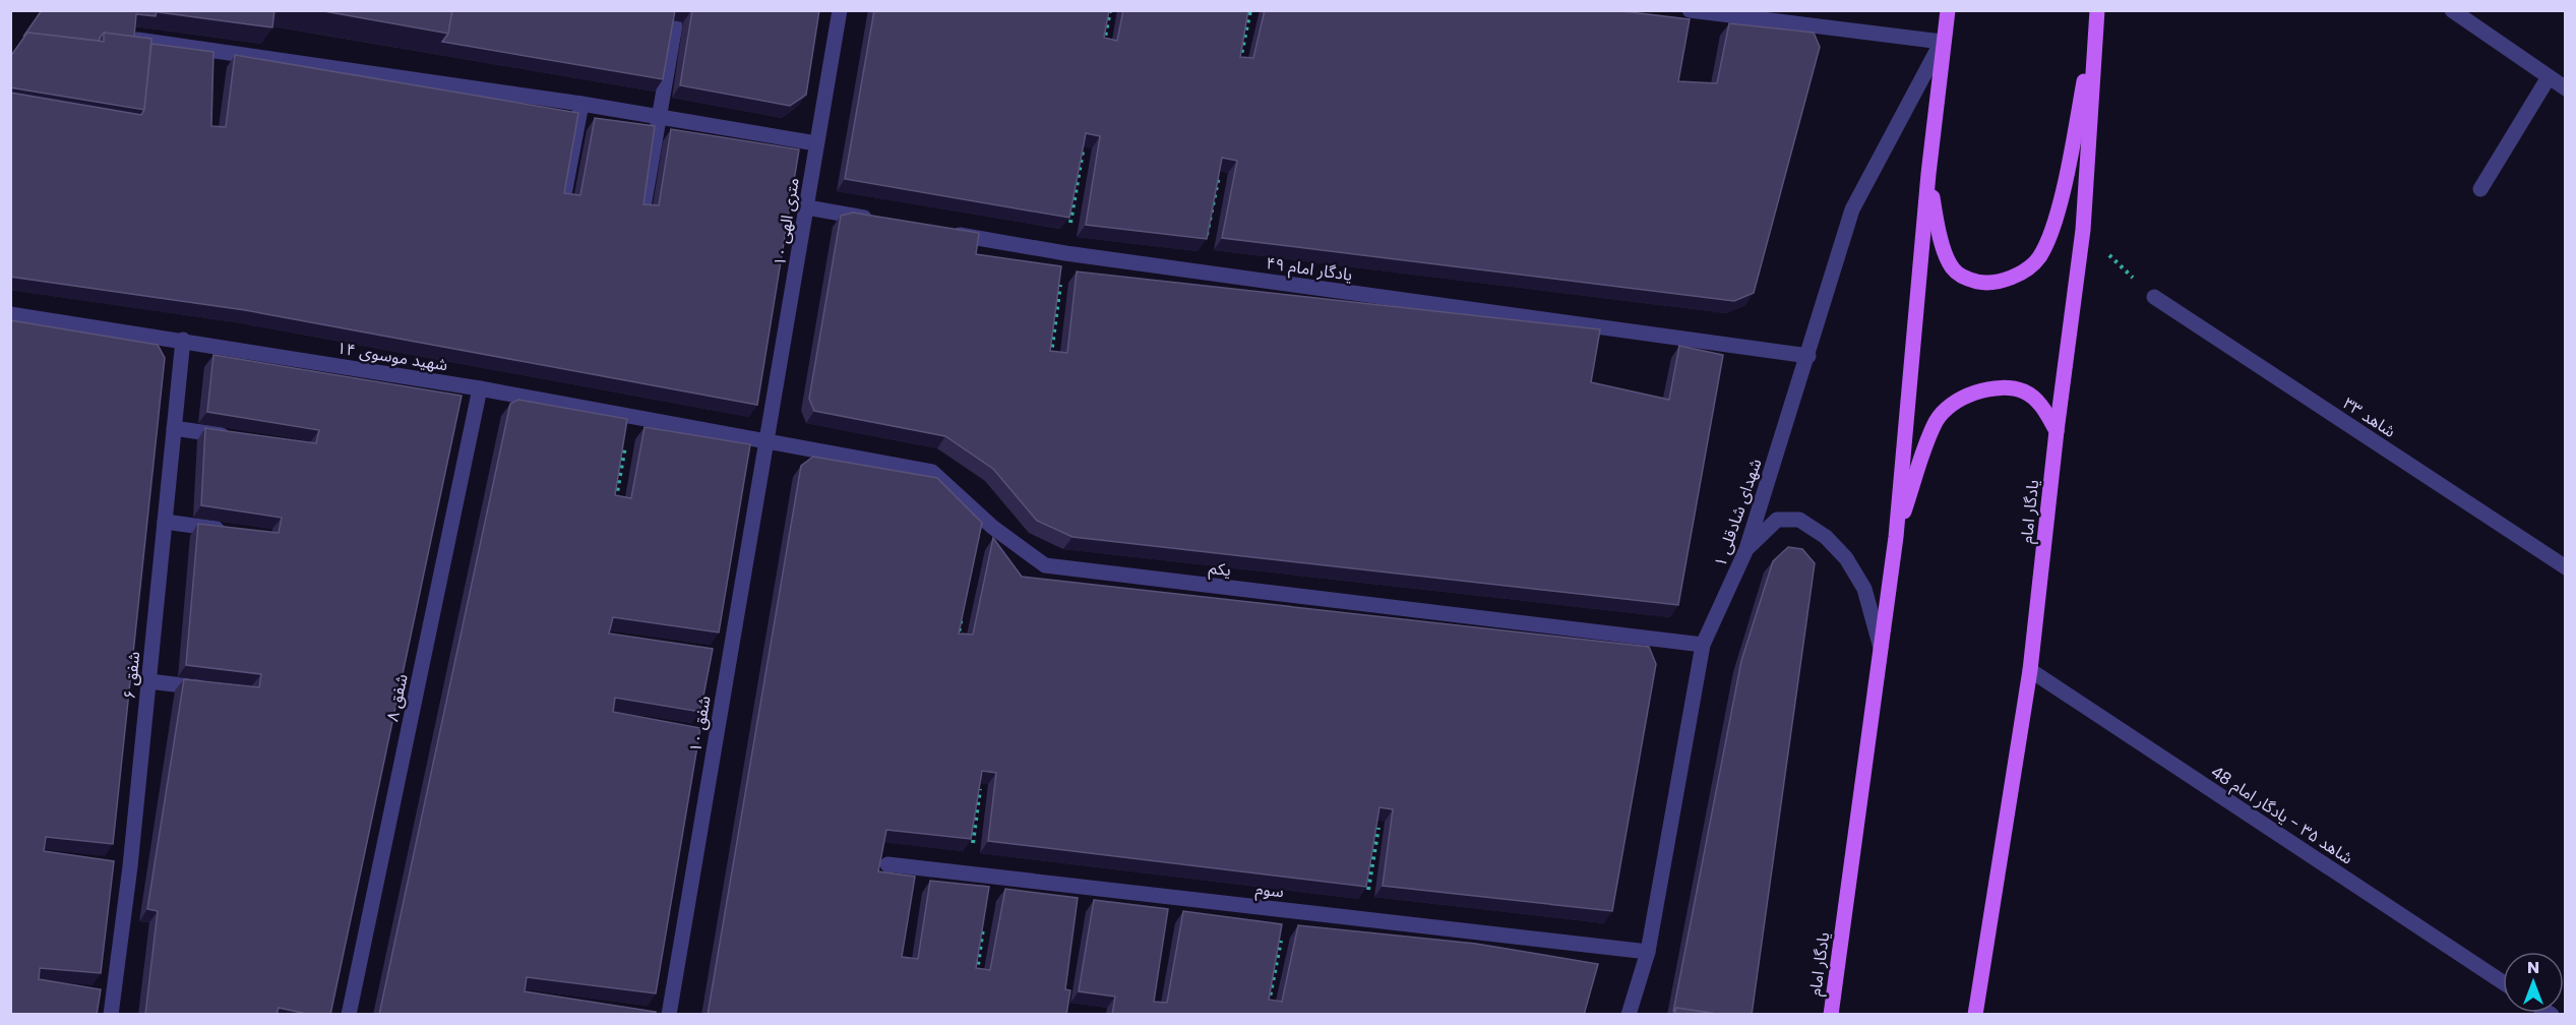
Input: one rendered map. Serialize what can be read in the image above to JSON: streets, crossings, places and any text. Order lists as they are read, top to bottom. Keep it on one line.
{"streets":{"main road":["یادگار امام"],"street":["۱۰ متری الهی","یادگار امام ۴۹","شهید موسوی ۱۴","شاهد ۳۳","شهدای شادقلی ۱","یکم","شفق ۶","شفق ۸","شفق ۱۰","شاهد ۳۵ - یادگار امام 48","سوم"]},"crossings":[["۱۰ متری الهی","شهید موسوی ۱۴"],["۱۰ متری الهی","یکم"],["۱۰ متری الهی","شفق ۱۰"],["یادگار امام ۴۹","شهدای شادقلی ۱"],["شهید موسوی ۱۴","یکم"],["شهید موسوی ۱۴","شفق ۶"],["شهید موسوی ۱۴","شفق ۸"],["شهید موسوی ۱۴","شفق ۱۰"],["یادگار امام","شهدای شادقلی ۱"],["یادگار امام","شاهد ۳۵ - یادگار امام 48"],["شهدای شادقلی ۱","یکم"],["شهدای شادقلی ۱","سوم"],["یکم","شفق ۱۰"]],"north":"top"}
